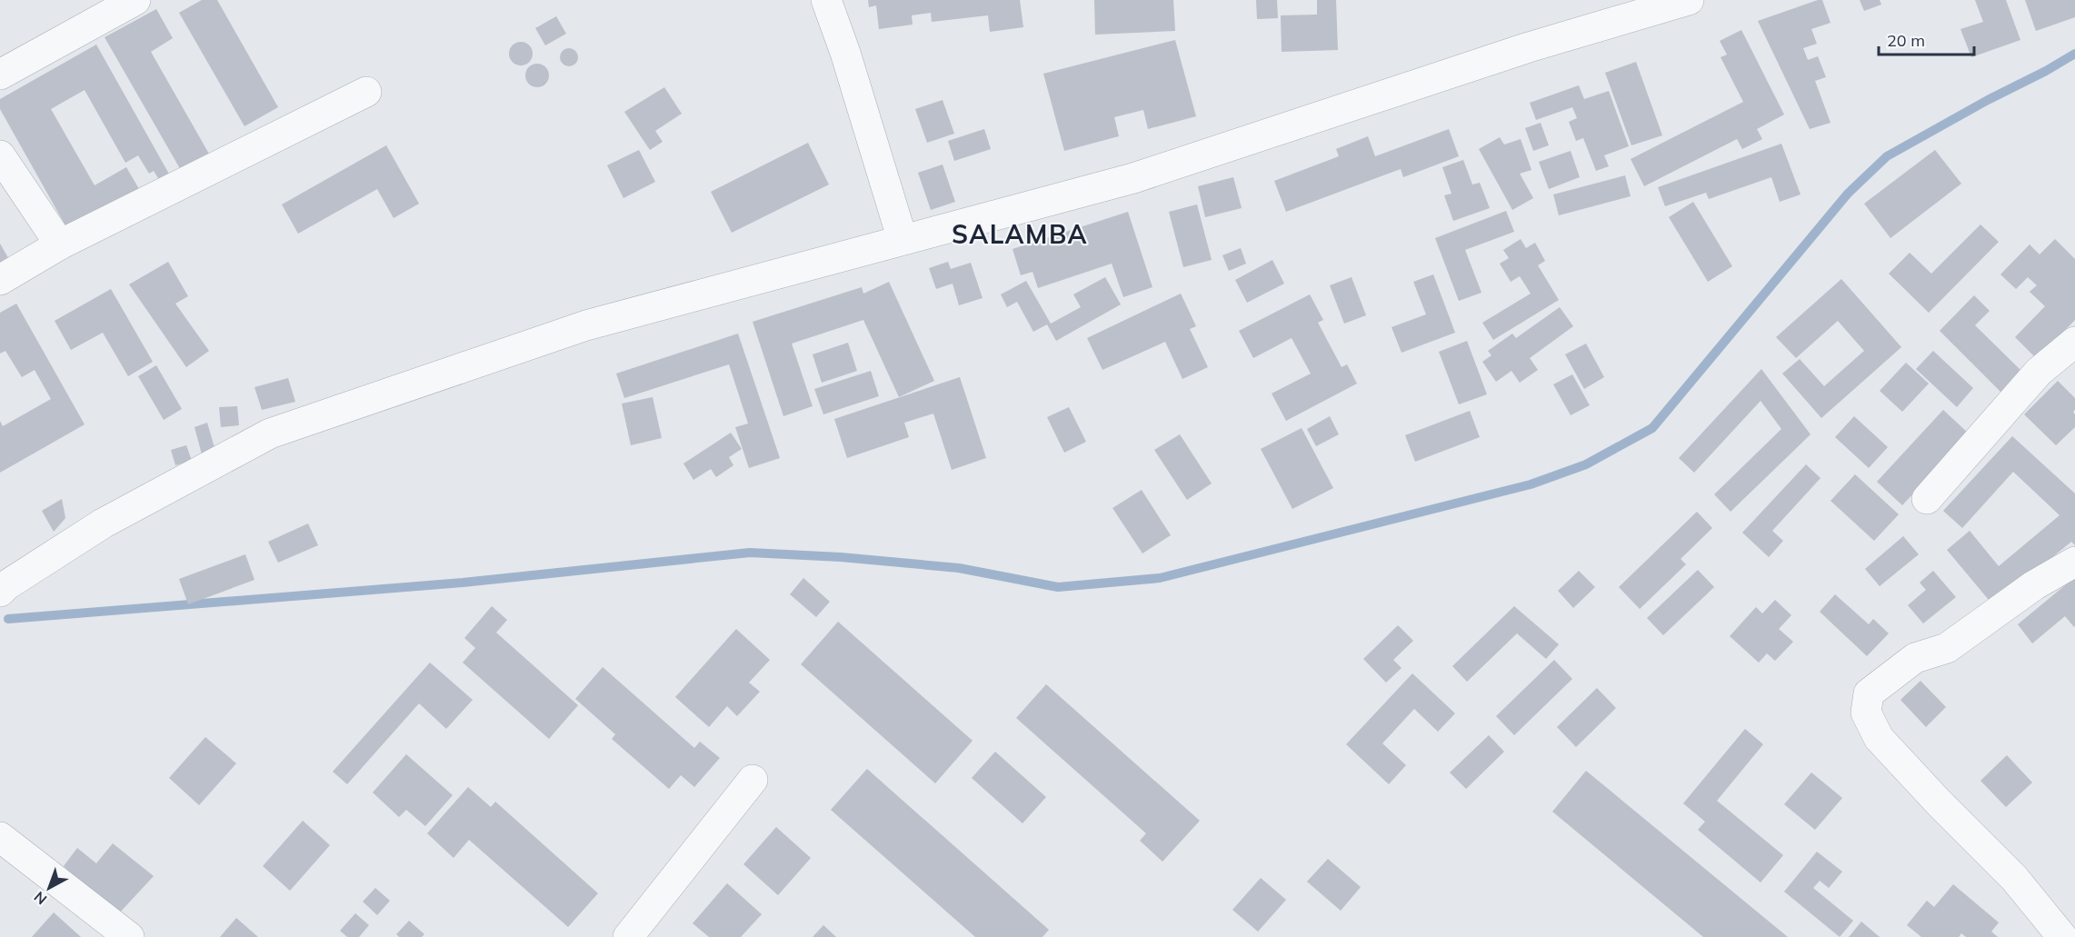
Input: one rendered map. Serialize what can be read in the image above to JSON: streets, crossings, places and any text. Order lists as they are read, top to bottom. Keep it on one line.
{"districts":["SALAMBA"],"scale_bar":"20 m","north":"bottom left"}
